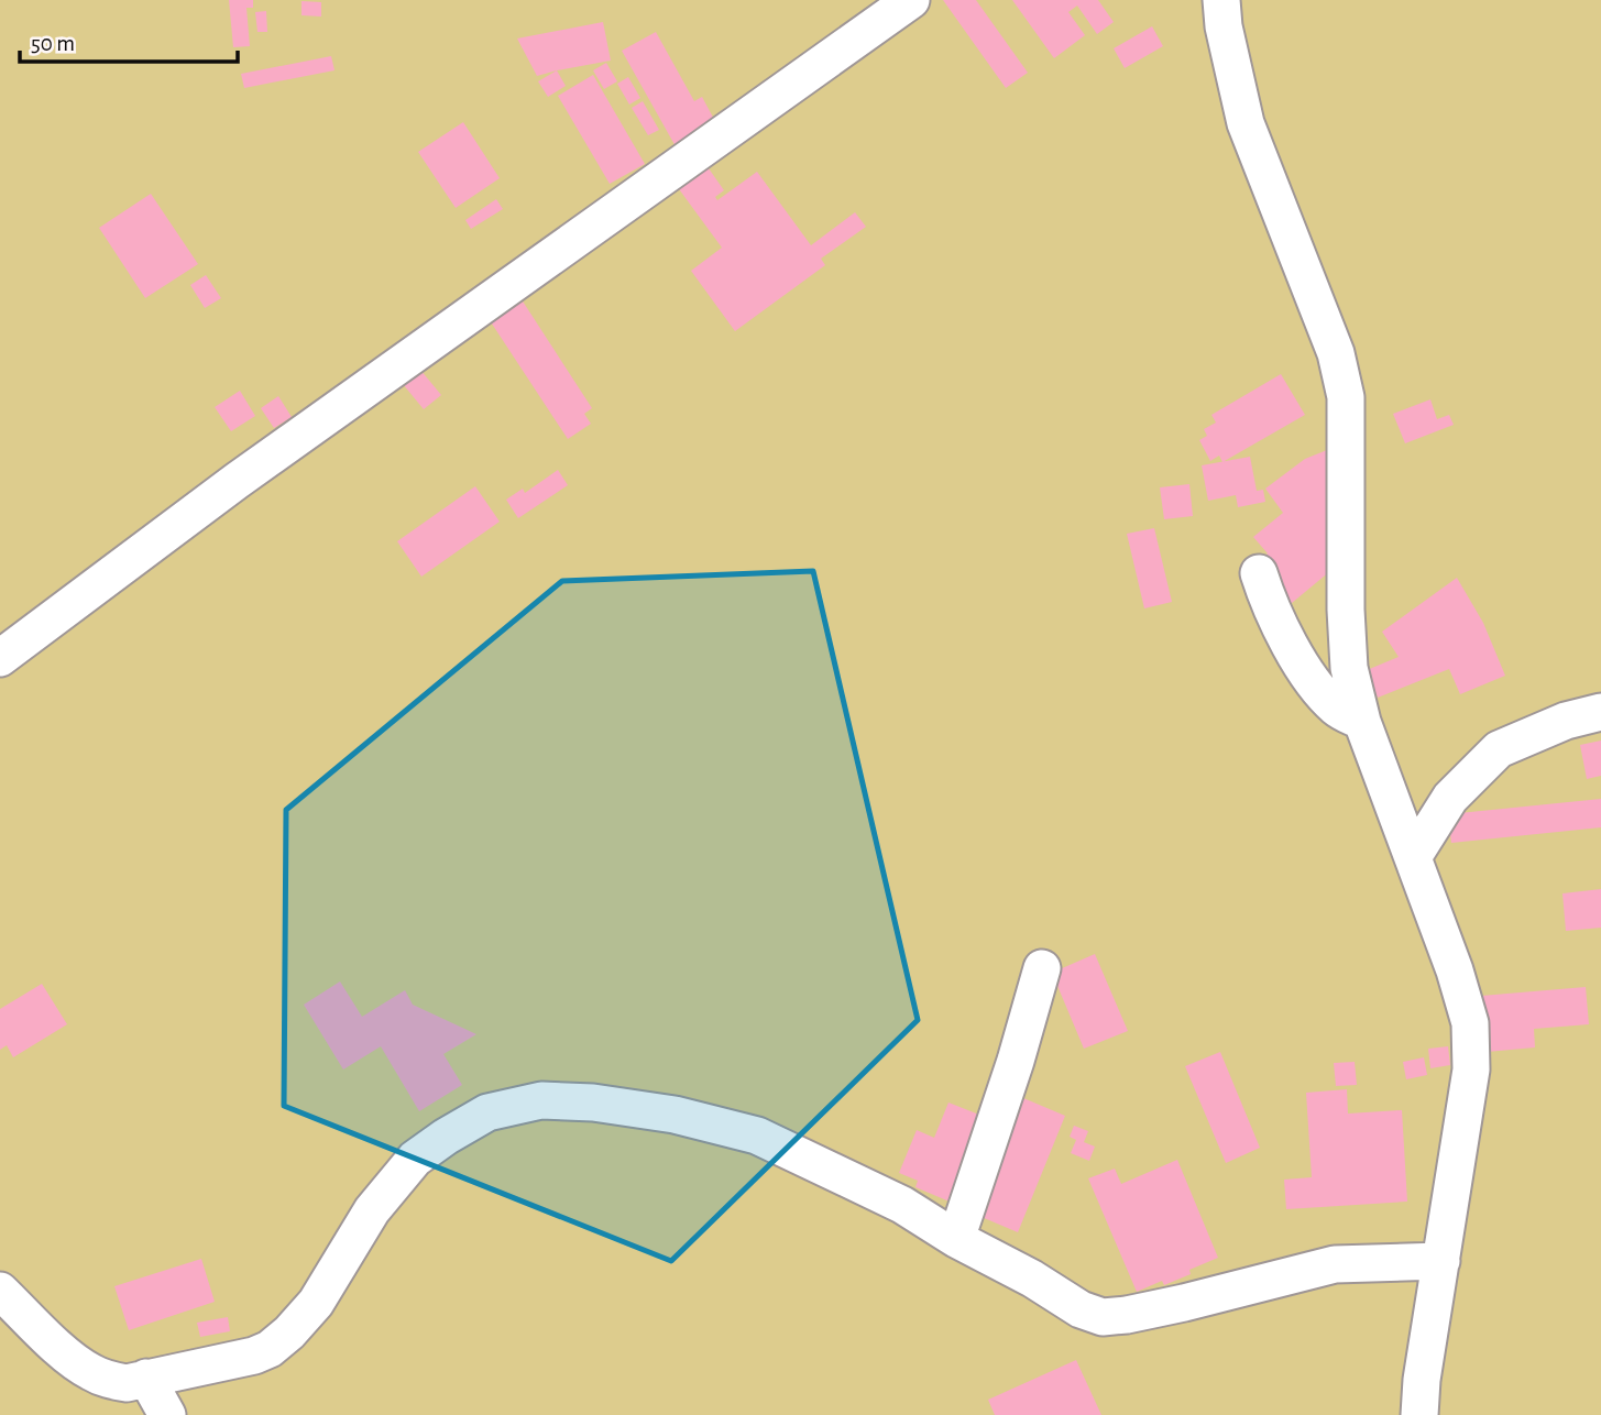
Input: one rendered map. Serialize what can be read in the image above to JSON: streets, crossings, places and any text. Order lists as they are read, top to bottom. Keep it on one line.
{"scale_bar":"50 m"}
